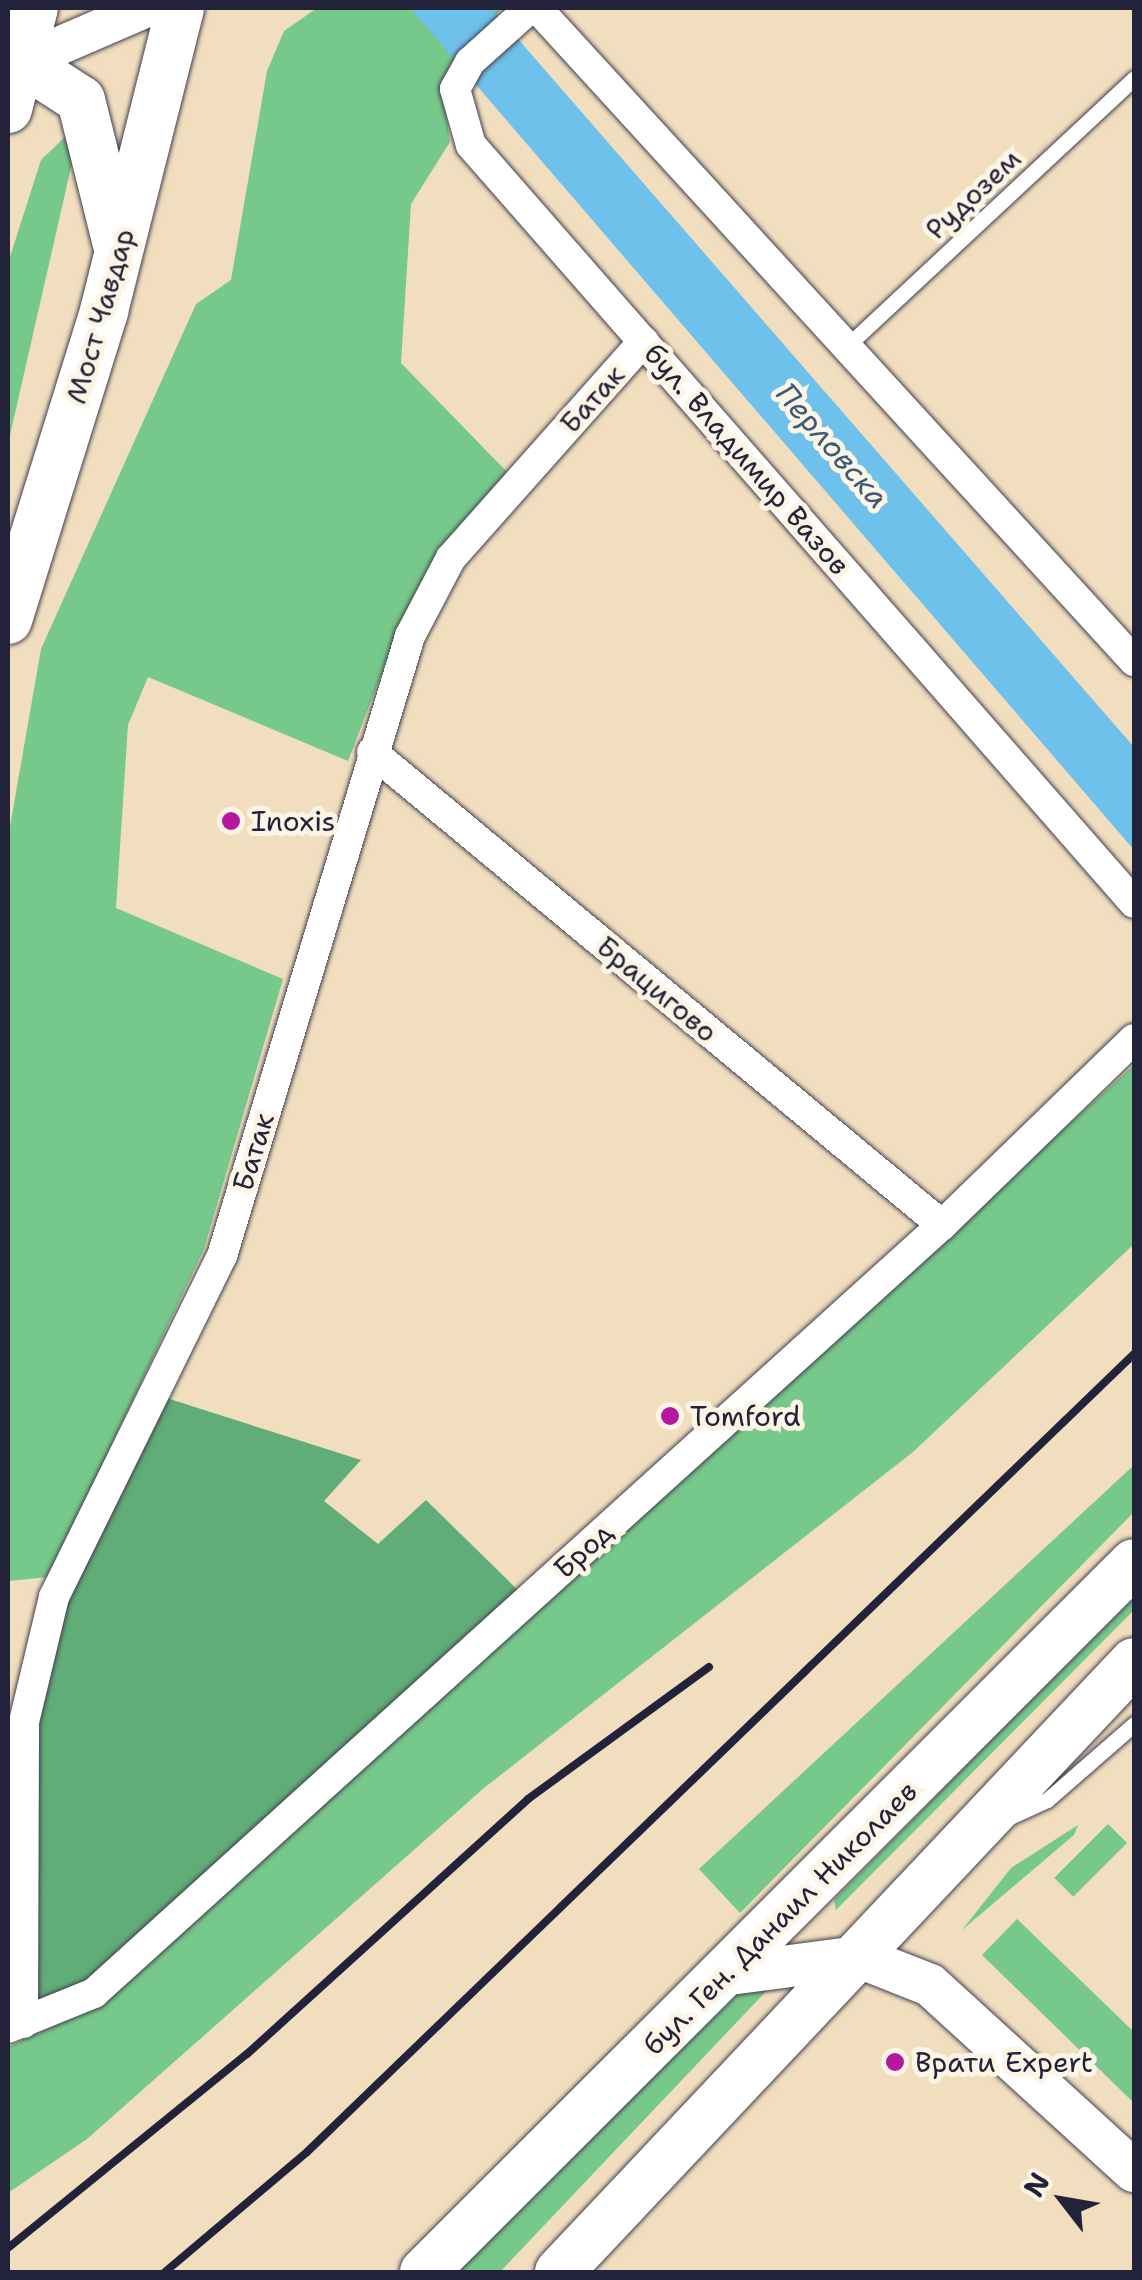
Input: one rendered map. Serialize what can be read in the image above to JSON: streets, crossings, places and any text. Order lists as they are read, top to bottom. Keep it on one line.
{"streets":{"main road":["Мост Чавдар","бул. Ген. Данаил Николаев"],"street":["Батак","бул. Владимир Вазов","Брацигово","Брод"],"lane":["Рудозем"]},"crossings":[["Рудозем","бул. Владимир Вазов"],["Батак","бул. Владимир Вазов"],["Батак","Брацигово"],["Батак","Брод"],["Брацигово","Брод"]],"water":["Перловска"],"places":["Inoxis","Tomford","Врати Expert"],"north":"top left"}
